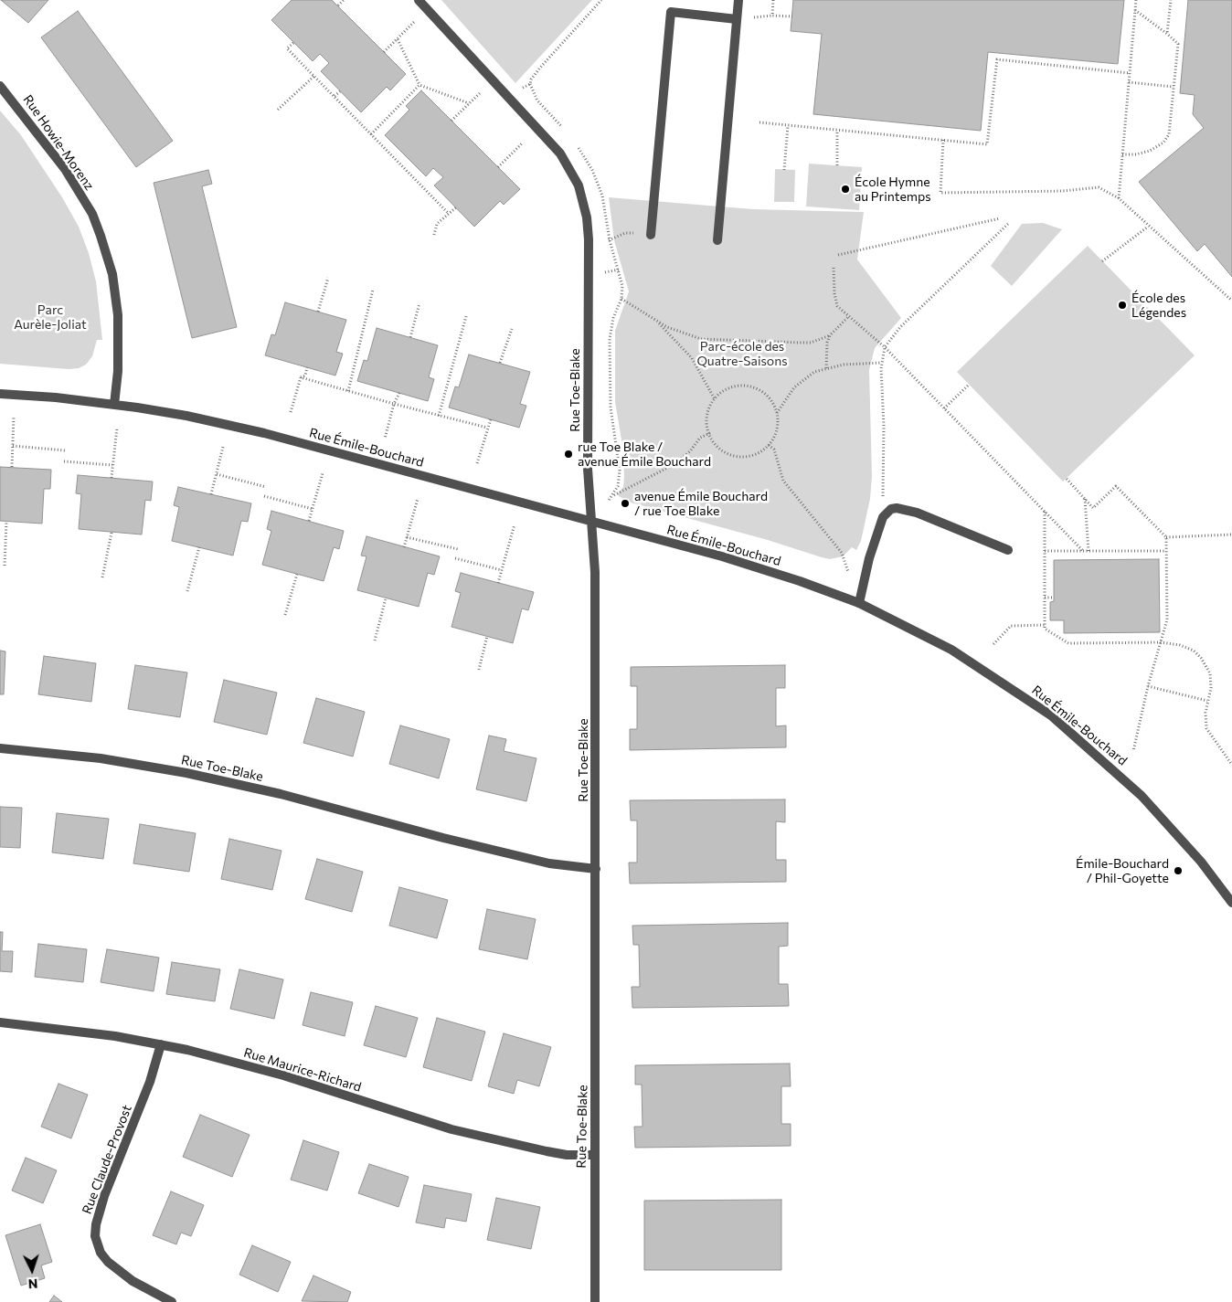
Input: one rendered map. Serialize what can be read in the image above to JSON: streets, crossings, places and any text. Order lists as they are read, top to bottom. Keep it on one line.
{"streets":{"street":["Rue Howie-Morenz","Rue Toe-Blake","Rue Émile-Bouchard","Rue Maurice-Richard","Rue Claude-Provost"]},"crossings":[["Rue Howie-Morenz","Rue Émile-Bouchard"],["Rue Toe-Blake","Rue Émile-Bouchard"],["Rue Toe-Blake","Rue Maurice-Richard"],["Rue Maurice-Richard","Rue Claude-Provost"]],"parks":["Parc Aurèle-Joliat","Parc-école des Quatre-Saisons"],"places":["École Hymne au Printemps","École des Légendes","rue Toe Blake / avenue Émile Bouchard","avenue Émile Bouchard / rue Toe Blake","Émile-Bouchard / Phil-Goyette"],"north":"bottom"}
